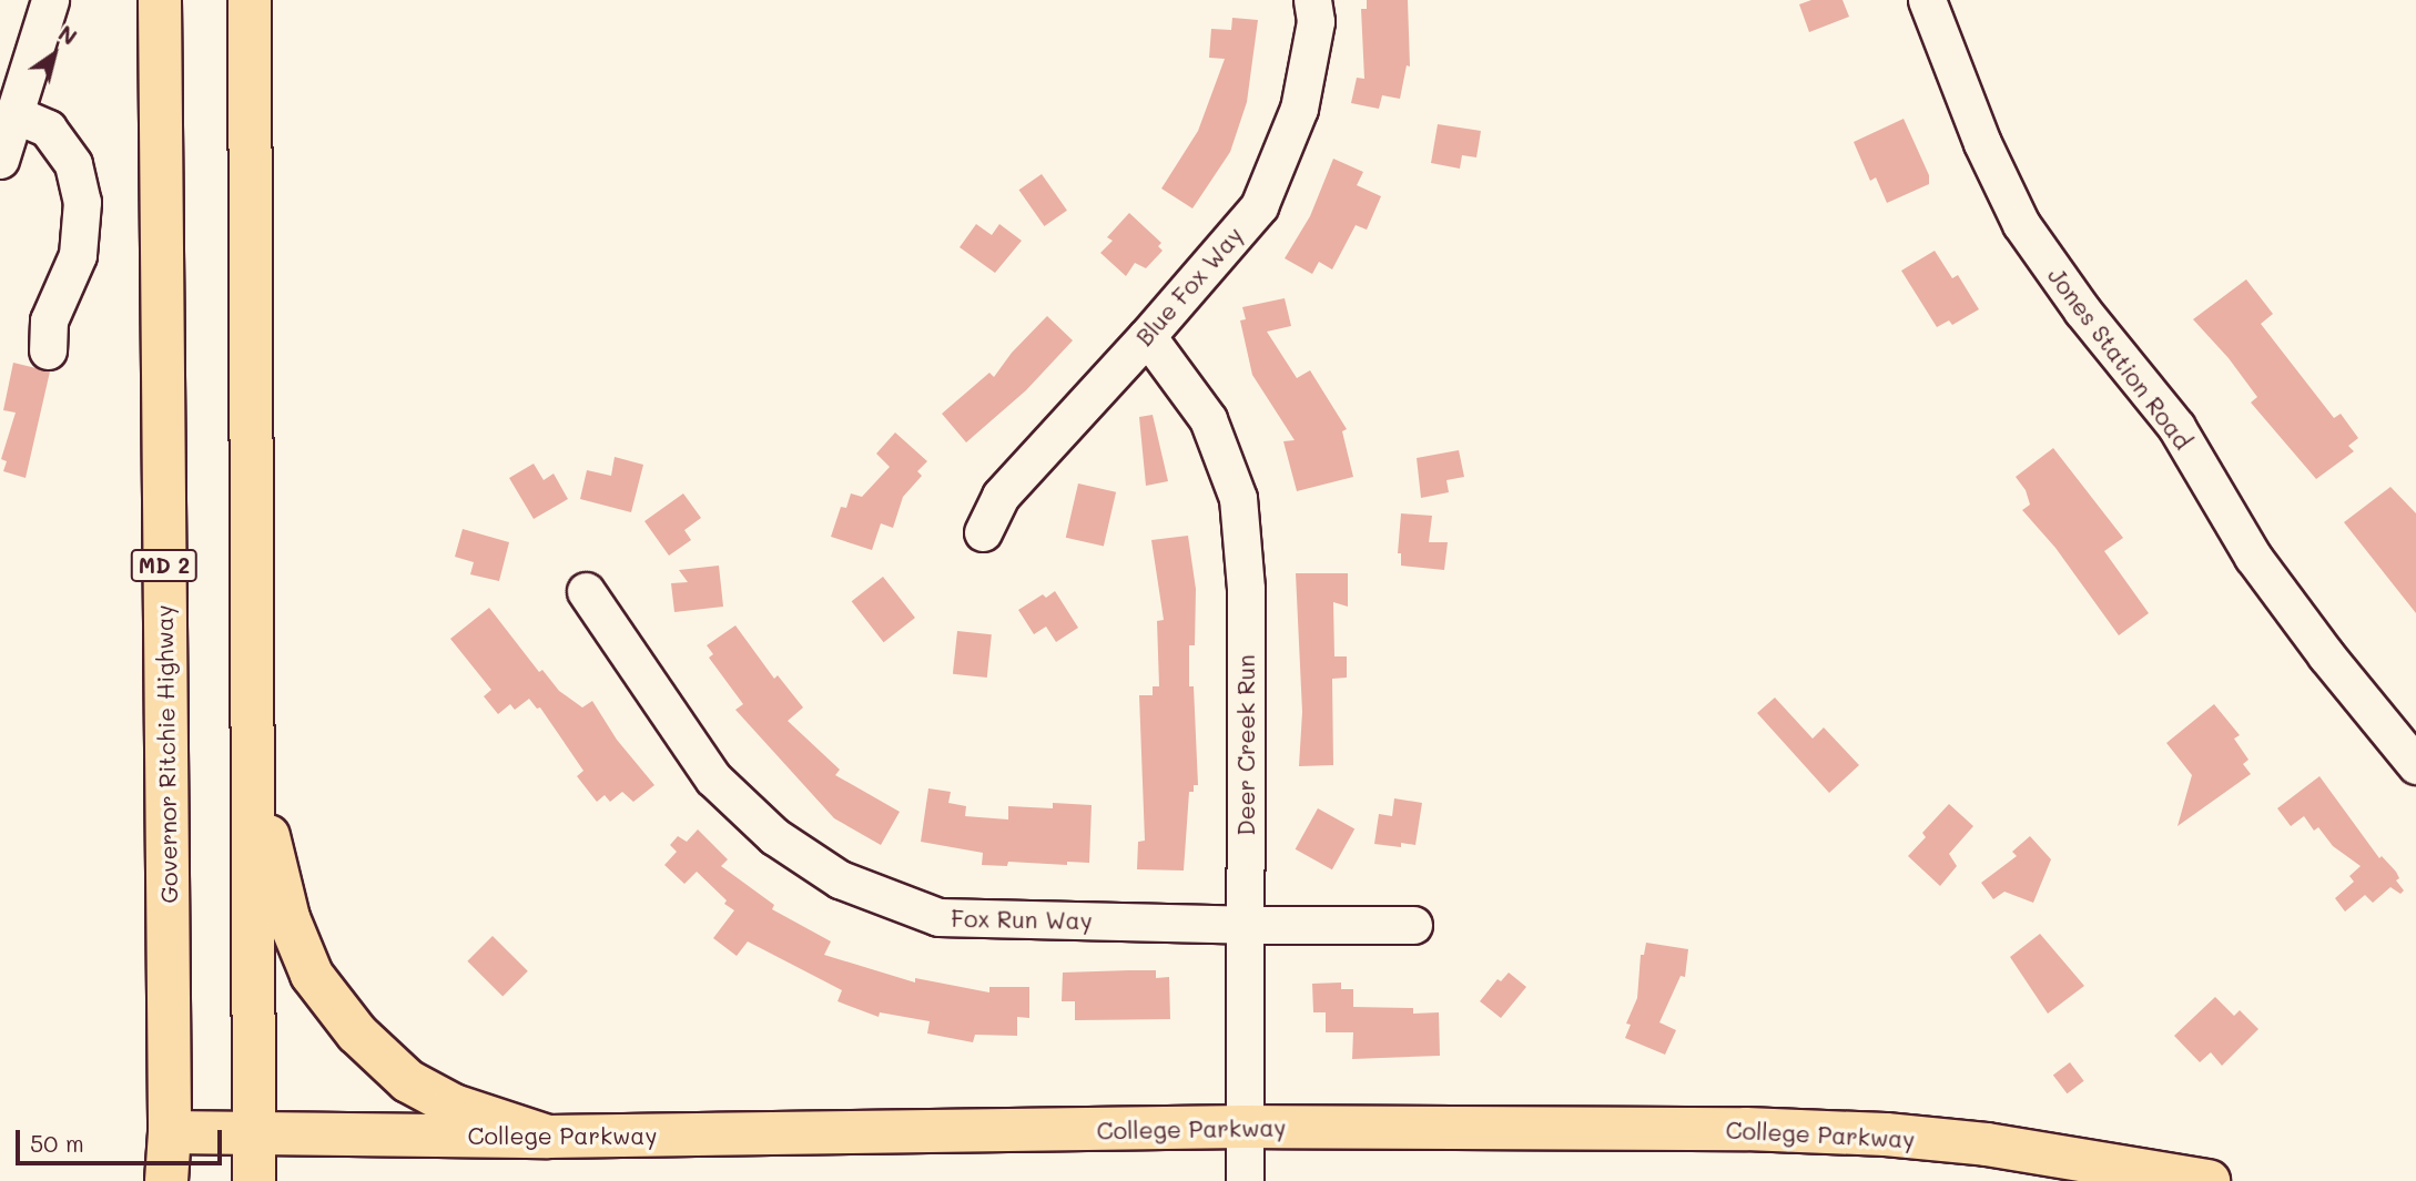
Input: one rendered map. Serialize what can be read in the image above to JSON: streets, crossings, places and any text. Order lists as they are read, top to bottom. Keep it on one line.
{"streets":{"main road":["MD 2","Governor Ritchie Highway","College Parkway"],"street":["Blue Fox Way","Jones Station Road","Deer Creek Run","Fox Run Way"]},"crossings":[["Blue Fox Way","Deer Creek Run"],["Deer Creek Run","Fox Run Way"],["Deer Creek Run","College Parkway"],["Governor Ritchie Highway","College Parkway"]],"scale_bar":"50 m","north":"top right"}
